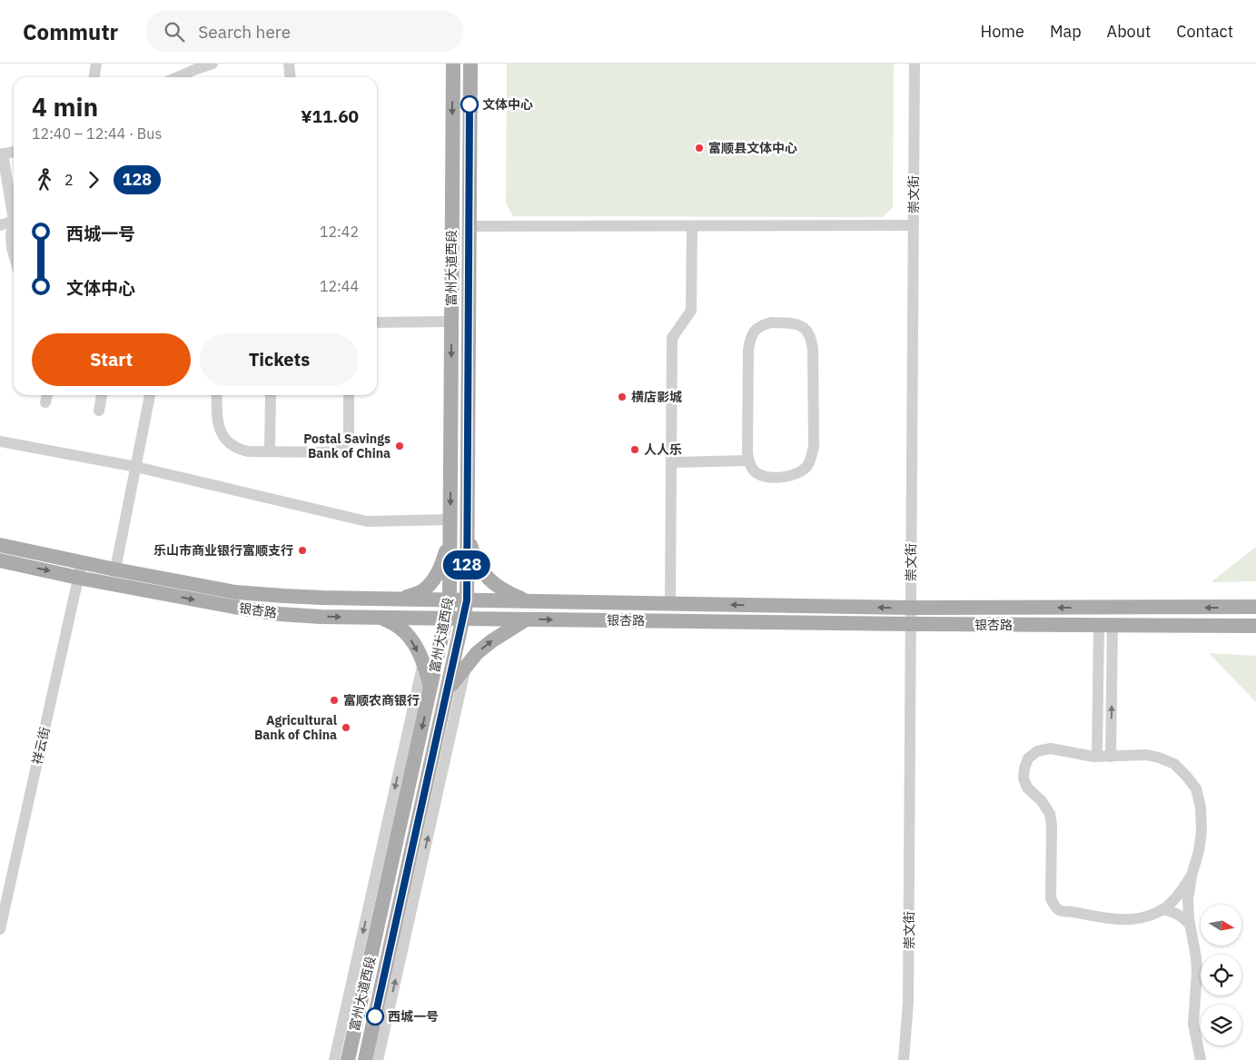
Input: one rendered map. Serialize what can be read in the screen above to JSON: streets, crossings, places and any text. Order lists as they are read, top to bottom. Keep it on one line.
{"streets":{"main road":["富州大道西段","银杏路"],"street":["崇文街","祥云街"]},"crossings":[["崇文街","银杏路"],["富州大道西段","银杏路"],["银杏路","祥云街"]],"places":["文体中心","富顺县文体中心","横店影城","Postal Savings Bank of China","人人乐","乐山市商业银行富顺支行","富顺农商银行","Agricultural Bank of China","西城一号"],"lines":["bus line 128"],"north":"right","page":{"header":"Commutr","search":"Search here","nav":["Home","Map","About","Contact"],"on_map":"128","heading":["4 min","12:40 – 12:44 · Bus","¥11.60"],"legs":["2","128"],"list":[{"name":"西城一号","value":"12:42"},{"name":"文体中心","value":"12:44"}],"buttons":["Start","Tickets"]}}
